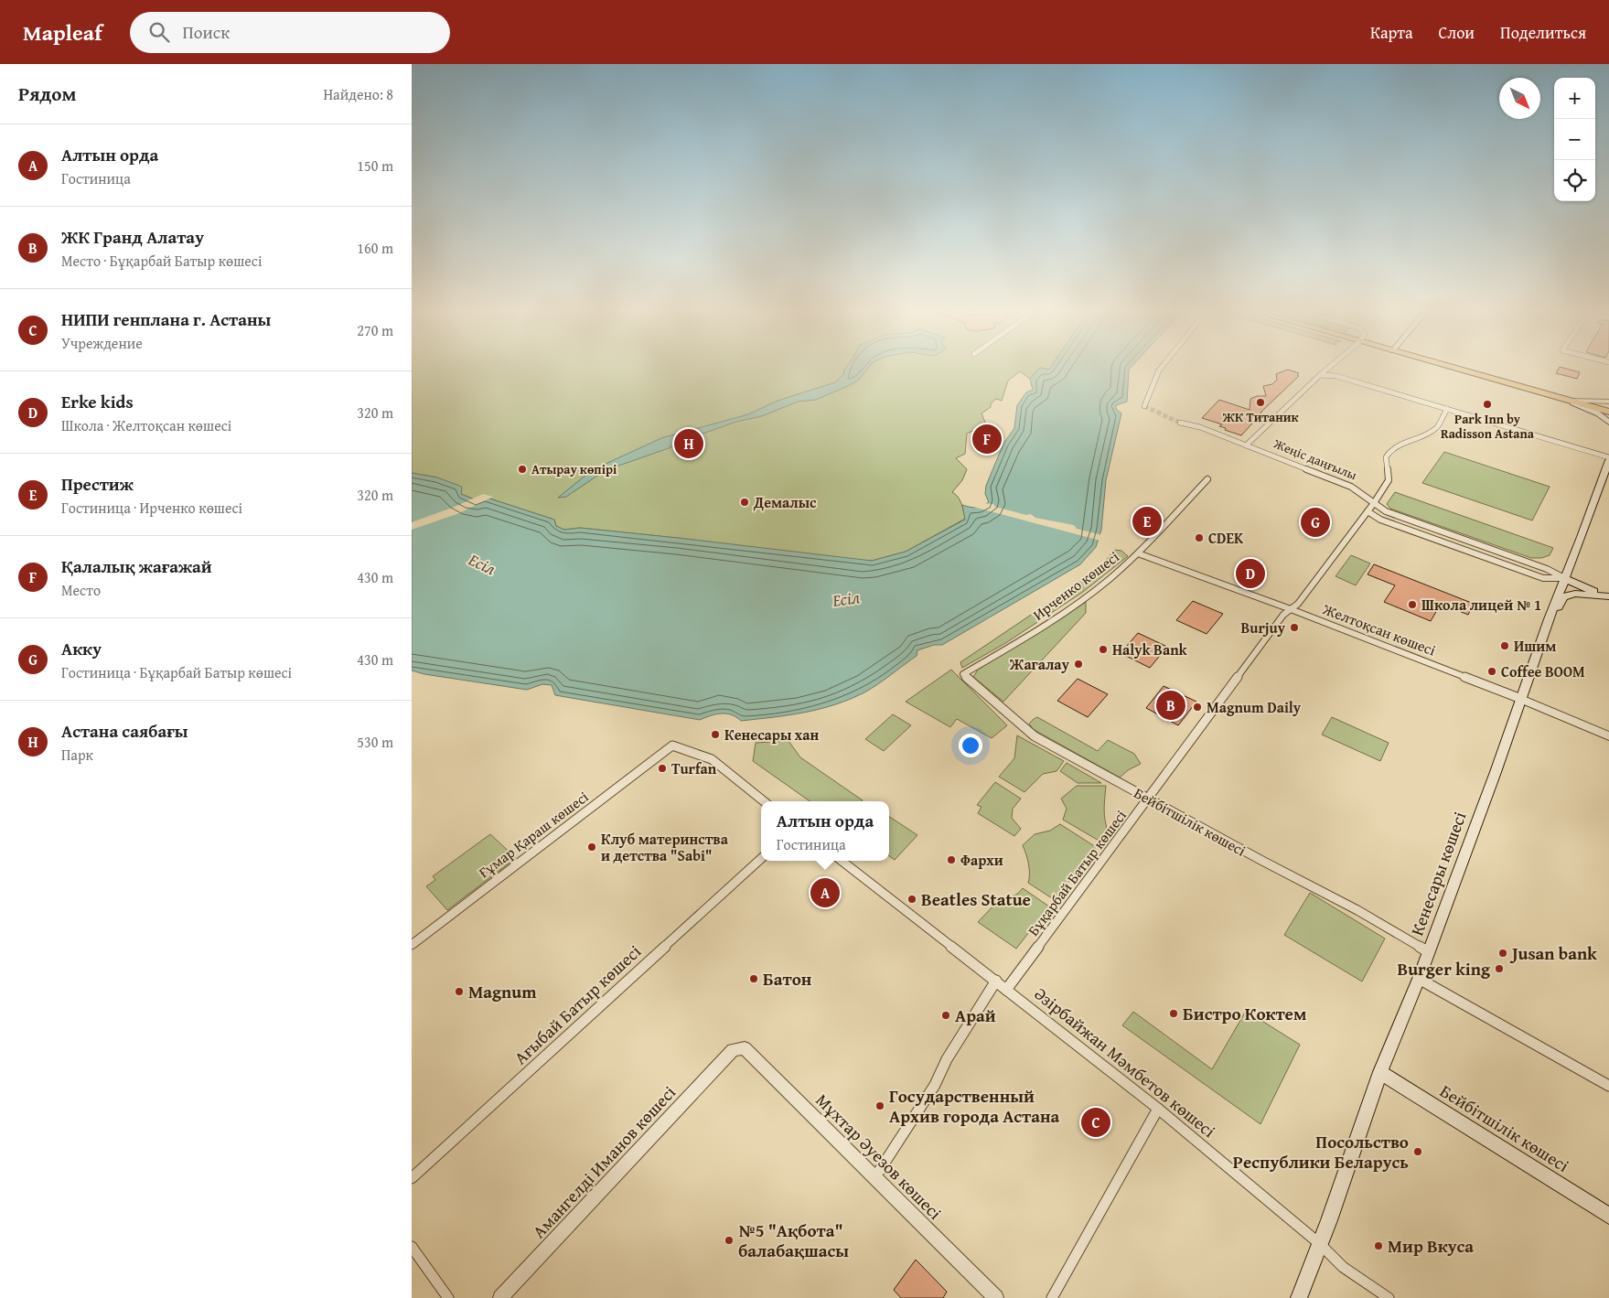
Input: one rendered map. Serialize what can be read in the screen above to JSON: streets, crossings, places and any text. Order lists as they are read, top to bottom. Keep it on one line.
{"streets":{"main road":["Жеңіс даңғылы","Бейбітшілік көшесі","Кенесары көшесі"],"street":["Ирченко көшесі","Желтоқсан көшесі","Ғұмар Қараш көшесі","Бұқарбай Батыр көшесі","Ағыбай Батыр көшесі","Әзірбайжан Мәмбетов көшесі","Мұхтар Әуезов көшесі","Амангелді Иманов көшесі"]},"crossings":[["Жеңіс даңғылы","Бұқарбай Батыр көшесі"],["Жеңіс даңғылы","Кенесары көшесі"],["Ирченко көшесі","Желтоқсан көшесі"],["Ирченко көшесі","Бейбітшілік көшесі"],["Желтоқсан көшесі","Бұқарбай Батыр көшесі"],["Желтоқсан көшесі","Кенесары көшесі"],["Бейбітшілік көшесі","Бұқарбай Батыр көшесі"],["Бейбітшілік көшесі","Кенесары көшесі"],["Бұқарбай Батыр көшесі","Әзірбайжан Мәмбетов көшесі"],["Кенесары көшесі","Әзірбайжан Мәмбетов көшесі"],["Мұхтар Әуезов көшесі","Амангелді Иманов көшесі"]],"water":["Есіл"],"places":["ЖК Титаник","Park Inn by Radisson Astana","Атырау көпірі","Демалыс","CDEK","Школа лицей № 1","Burjuy","Ишим","Halyk Bank","Жагалау","Coffee BOOM","Magnum Daily","Кенесары хан","Turfan","Клуб материнства и детства \"Sabi\"","Фархи","Beatles Statue","Jusan bank","Burger king","Батон","Magnum","Бистро Коктем","Арай","Государственный Архив города Астана","Посольство Республики Беларусь","№5 \"Ақбота\" балабақшасы","Мир Вкуса"],"north":"bottom right","page":{"header":"Mapleaf","search":"Поиск","nav":["Карта","Слои","Поделиться"],"heading":["Рядом","Найдено: 8"],"map_buttons":["+","−"],"list":[{"mark":"A","name":"Алтын орда","note":"Гостиница","value":"150 m"},{"mark":"B","name":"ЖК Гранд Алатау","note":"Место · Бұқарбай Батыр көшесі","value":"160 m"},{"mark":"C","name":"НИПИ генплана г. Астаны","note":"Учреждение","value":"270 m"},{"mark":"D","name":"Erke kids","note":"Школа · Желтоқсан көшесі","value":"320 m"},{"mark":"E","name":"Престиж","note":"Гостиница · Ирченко көшесі","value":"320 m"},{"mark":"F","name":"Қалалық жағажай","note":"Место","value":"430 m"},{"mark":"G","name":"Акку","note":"Гостиница · Бұқарбай Батыр көшесі","value":"430 m"},{"mark":"H","name":"Астана саябағы","note":"Парк","value":"530 m"}],"pins":["F","H","E","G","D","B","A","C"],"popup":["Алтын орда","Гостиница"]}}
